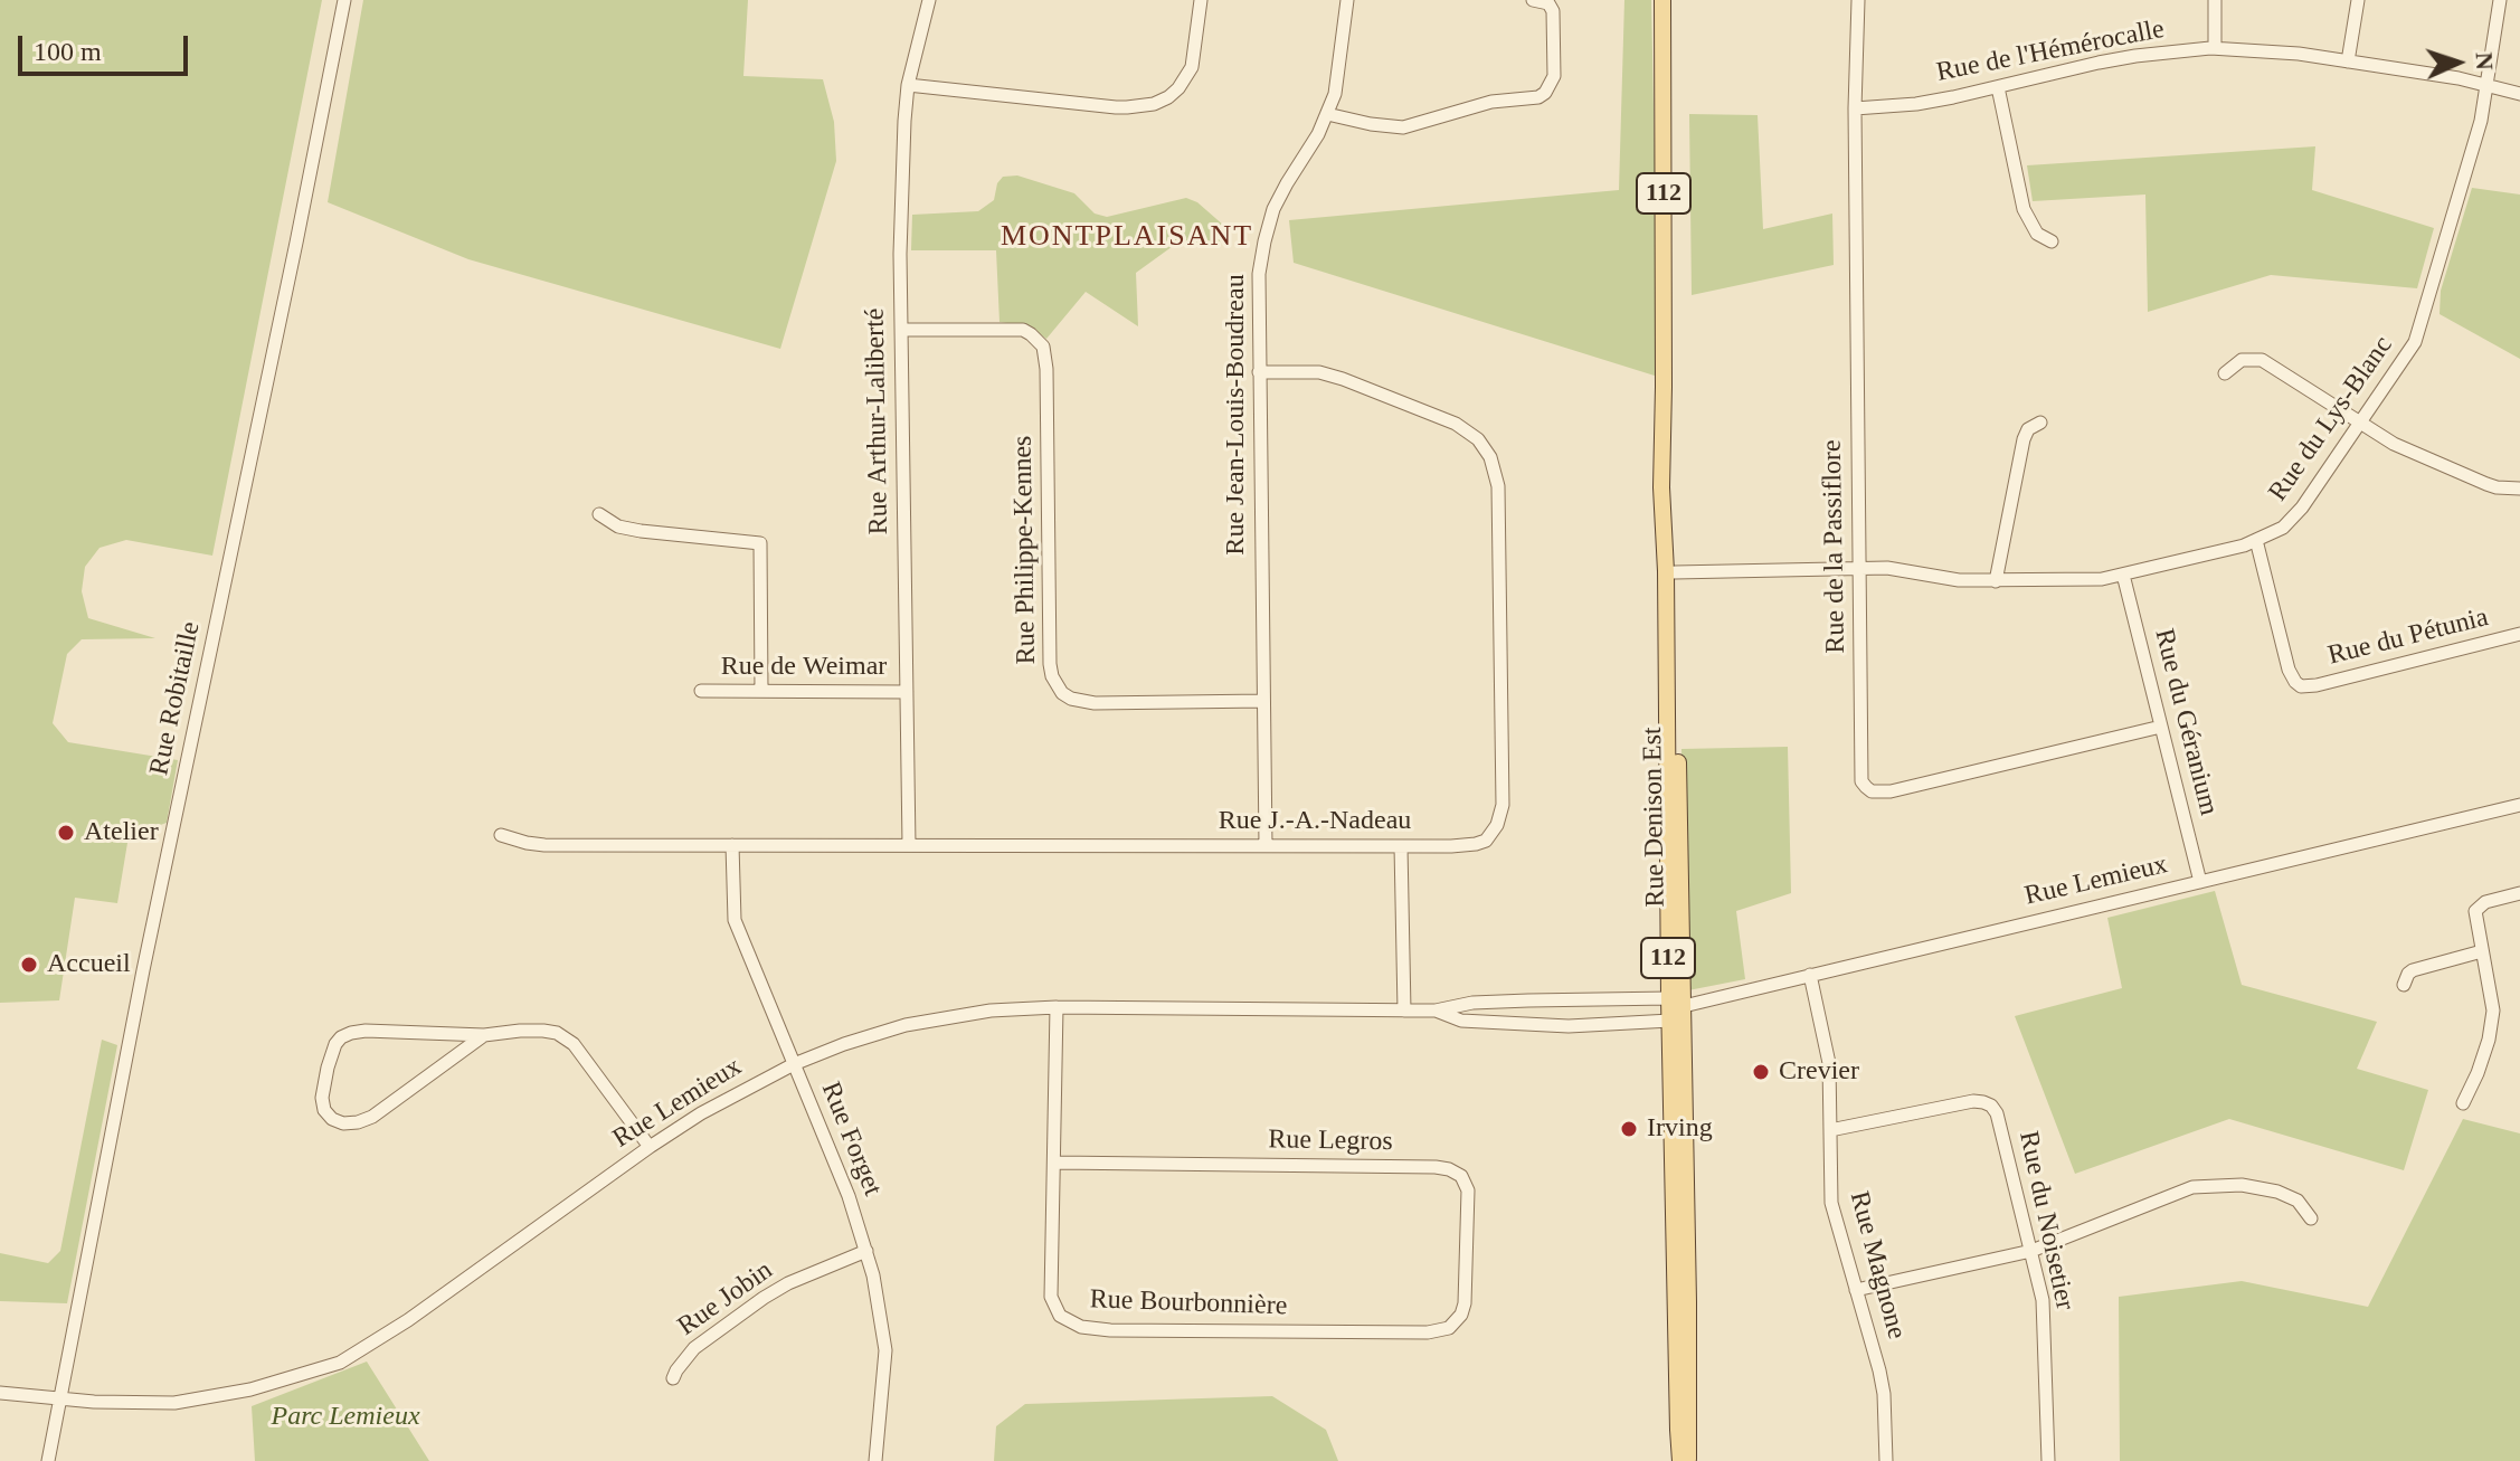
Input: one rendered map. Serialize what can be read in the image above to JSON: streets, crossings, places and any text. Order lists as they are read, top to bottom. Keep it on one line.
{"streets":{"main road":["112","Rue Denison Est"],"street":["Rue de l'Hémérocalle","Rue Jean-Louis-Boudreau","Rue du Lys-Blanc","Rue Arthur-Laliberté","Rue de la Passiflore","Rue Philippe-Kennes","Rue du Pétunia","Rue de Weimar","Rue Robitaille","Rue du Géranium","Rue J.-A.-Nadeau","Rue Lemieux","Rue Forget","Rue Legros","Rue du Noisetier","Rue Magnone","Rue Jobin","Rue Bourbonnière"]},"crossings":[["Rue de l'Hémérocalle","Rue du Lys-Blanc"],["Rue de l'Hémérocalle","Rue de la Passiflore"],["Rue Jean-Louis-Boudreau","Rue Philippe-Kennes"],["Rue Jean-Louis-Boudreau","Rue J.-A.-Nadeau"],["Rue du Lys-Blanc","Rue de la Passiflore"],["Rue du Lys-Blanc","Rue du Pétunia"],["Rue du Lys-Blanc","Rue du Géranium"],["Rue du Lys-Blanc","Rue Denison Est"],["Rue Arthur-Laliberté","Rue Philippe-Kennes"],["Rue Arthur-Laliberté","Rue de Weimar"],["Rue Arthur-Laliberté","Rue J.-A.-Nadeau"],["Rue de la Passiflore","Rue du Géranium"],["Rue Robitaille","Rue Lemieux"],["Rue du Géranium","Rue Lemieux"],["Rue Denison Est","Rue Lemieux"],["Rue J.-A.-Nadeau","Rue Forget"],["Rue Lemieux","Rue Forget"],["Rue Lemieux","Rue Magnone"],["Rue Lemieux","Rue Bourbonnière"],["Rue Forget","Rue Jobin"],["Rue Legros","Rue Bourbonnière"],["Rue du Noisetier","Rue Magnone"]],"districts":["MONTPLAISANT"],"parks":["Parc Lemieux"],"places":["Atelier","Accueil","Crevier","Irving"],"scale_bar":"100 m","north":"right"}
